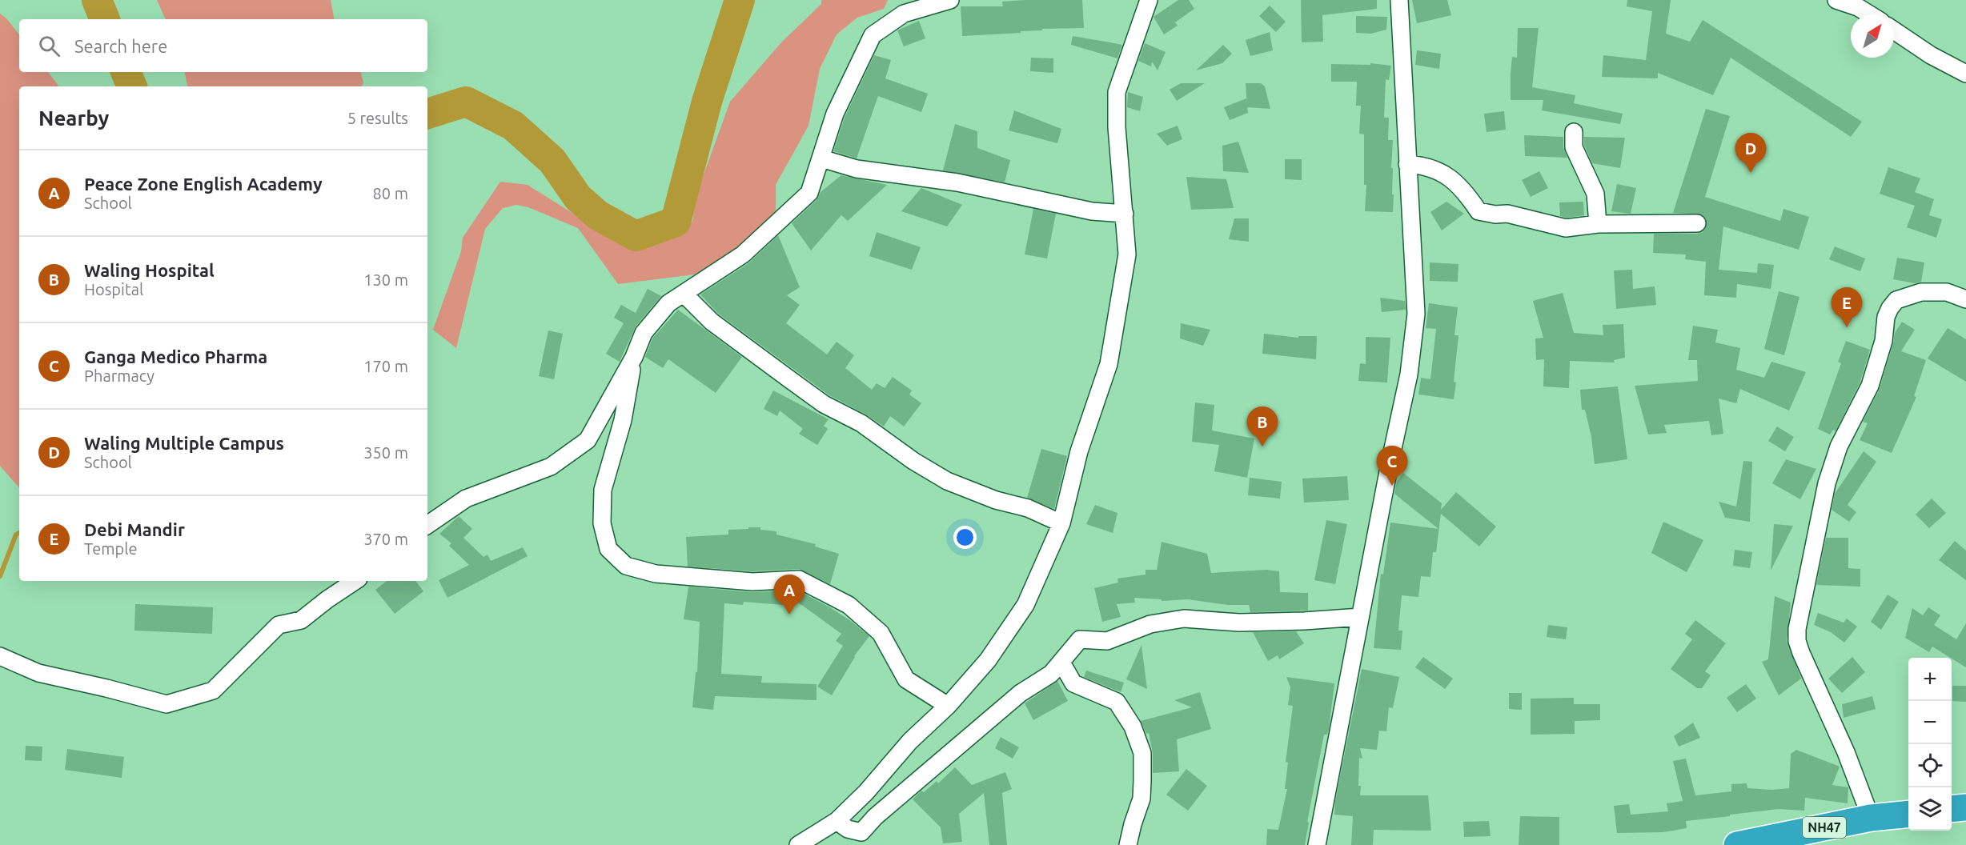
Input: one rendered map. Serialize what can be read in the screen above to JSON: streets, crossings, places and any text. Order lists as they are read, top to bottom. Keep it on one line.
{"streets":{"highway":["NH47"]},"north":"top right","page":{"search":"Search here","heading":["Nearby","5 results"],"pins":["D","E","B","C","A"],"list":[{"mark":"A","name":"Peace Zone English Academy","note":"School","value":"80 m"},{"mark":"B","name":"Waling Hospital","note":"Hospital","value":"130 m"},{"mark":"C","name":"Ganga Medico Pharma","note":"Pharmacy","value":"170 m"},{"mark":"D","name":"Waling Multiple Campus","note":"School","value":"350 m"},{"mark":"E","name":"Debi Mandir","note":"Temple","value":"370 m"}],"map_buttons":["+","−"]}}
